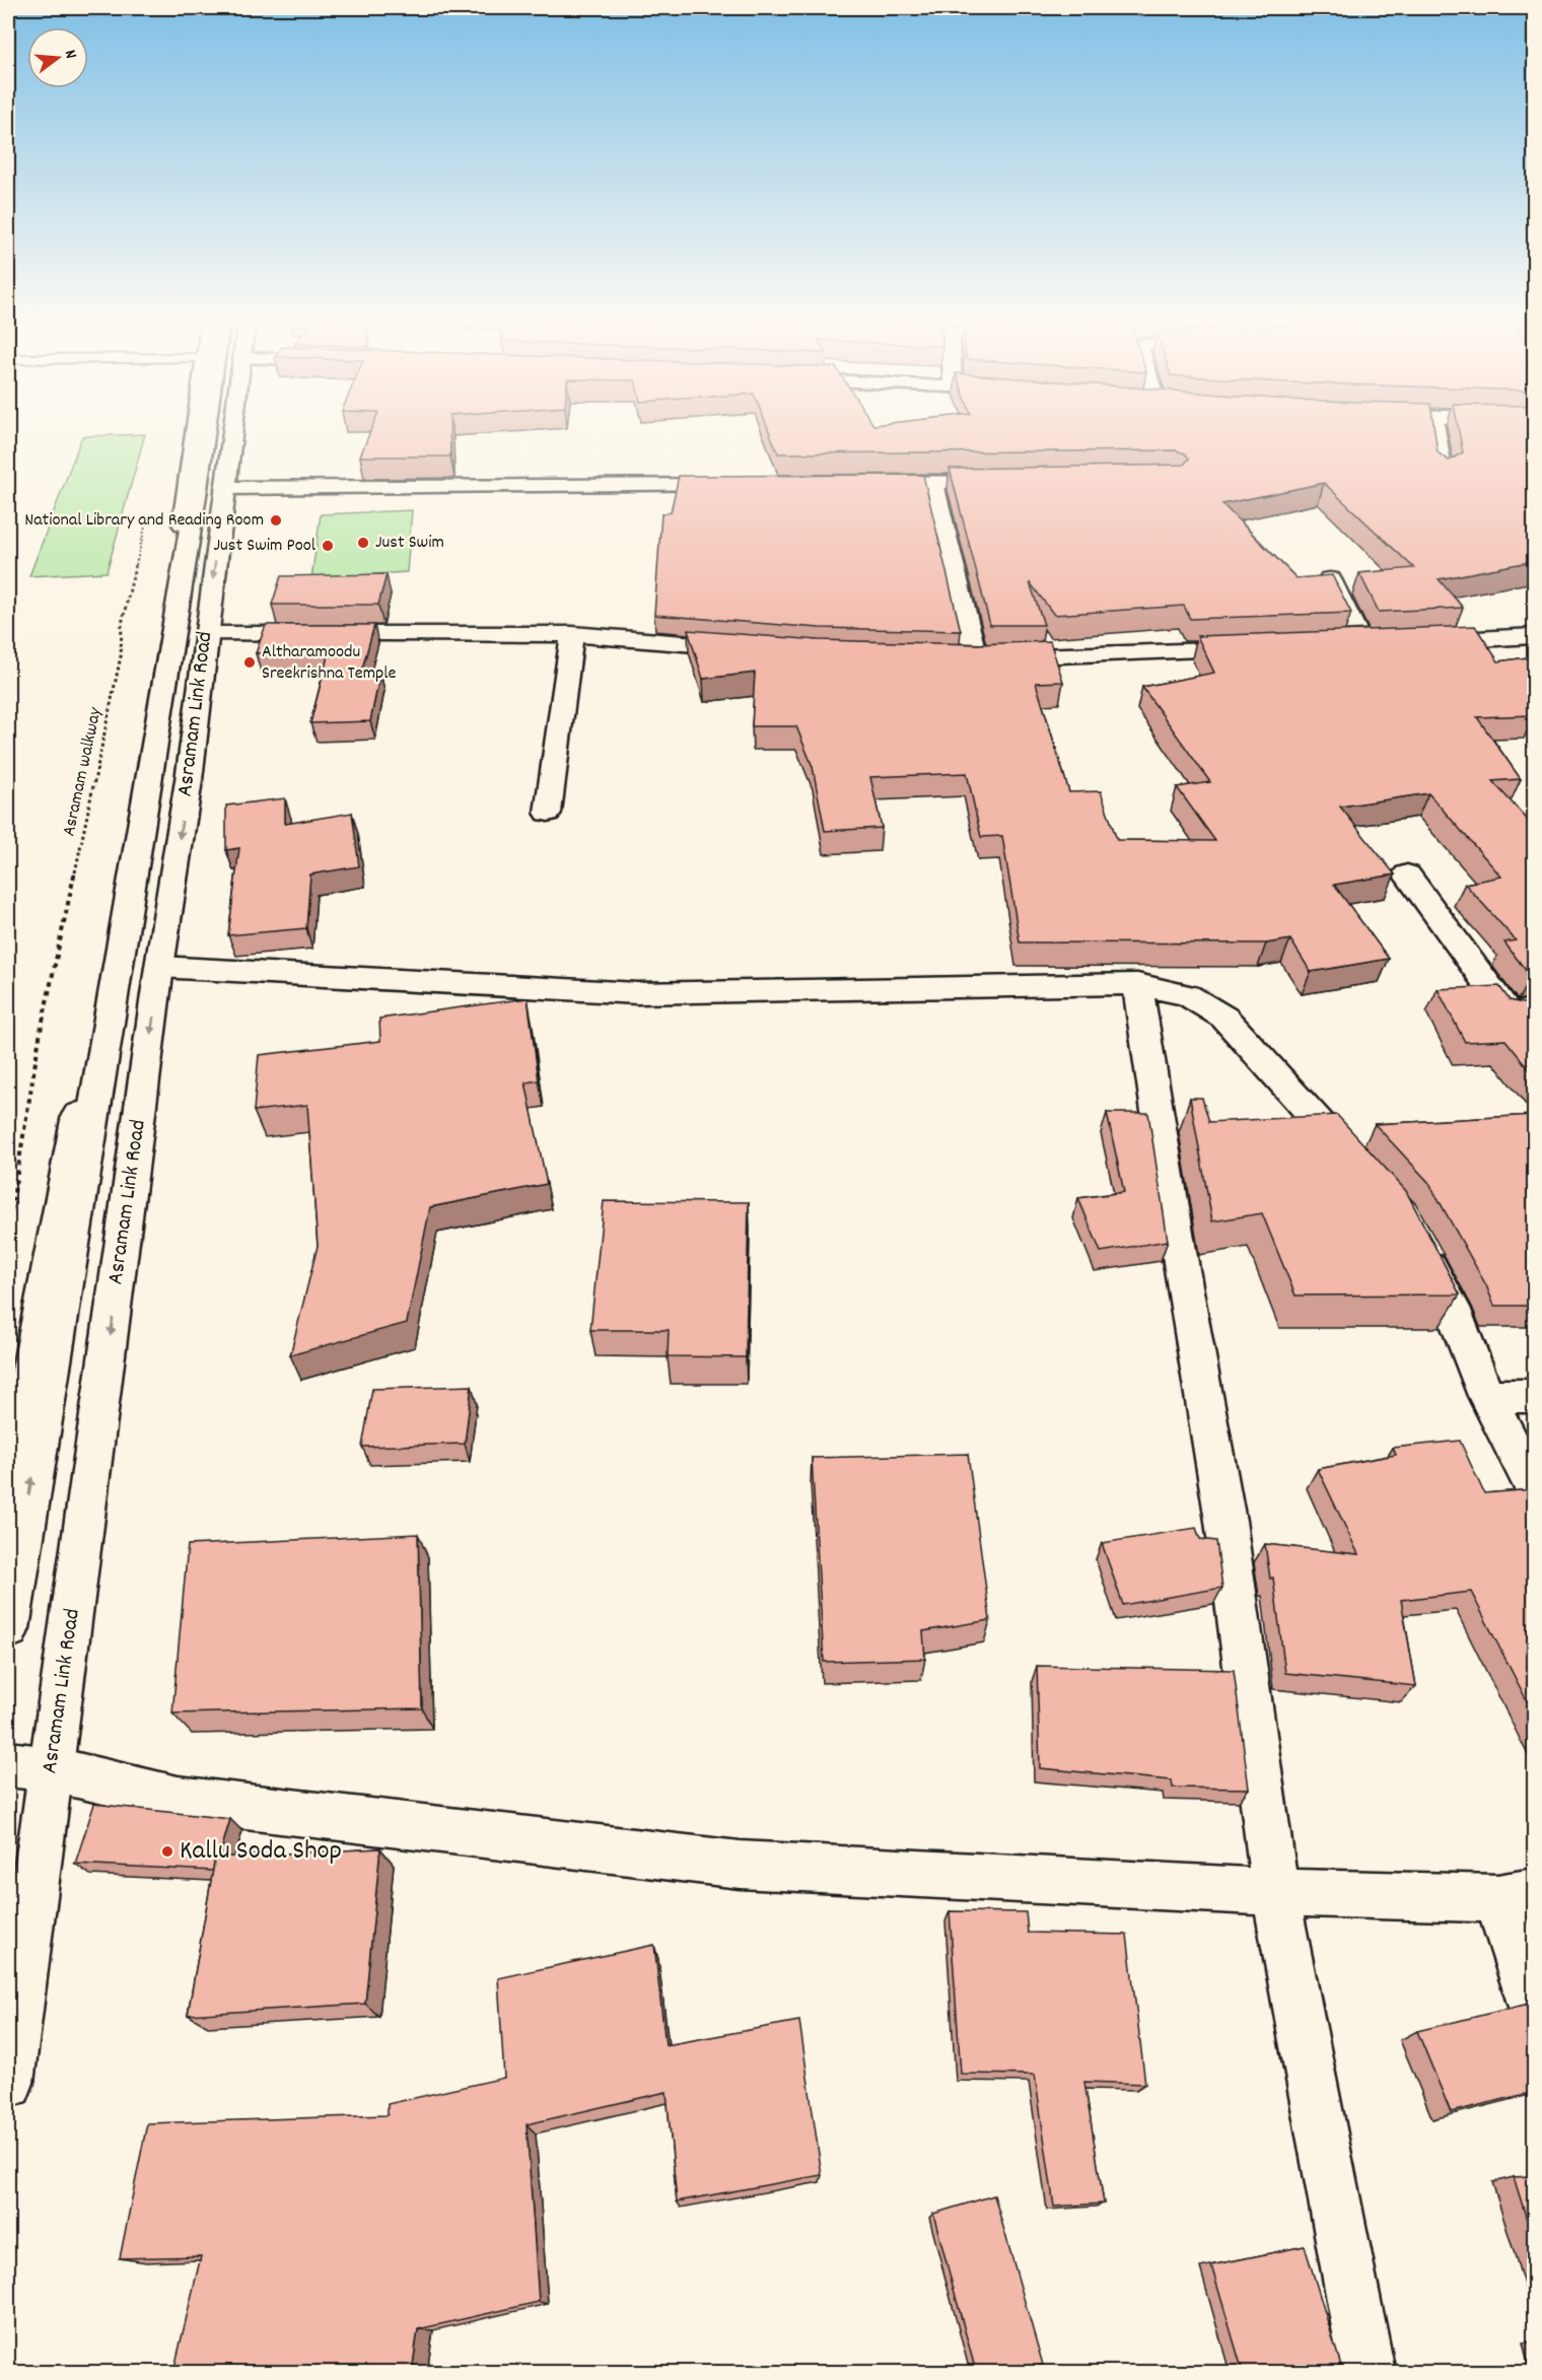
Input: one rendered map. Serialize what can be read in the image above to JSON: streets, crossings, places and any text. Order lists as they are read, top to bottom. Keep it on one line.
{"streets":{"street":["Asramam Link Road"],"path":["Asramam walkway"]},"places":["National Library and Reading Room","Just Swim","Just Swim Pool","Altharamoodu Sreekrishna Temple","Kallu Soda Shop"],"north":"right"}
